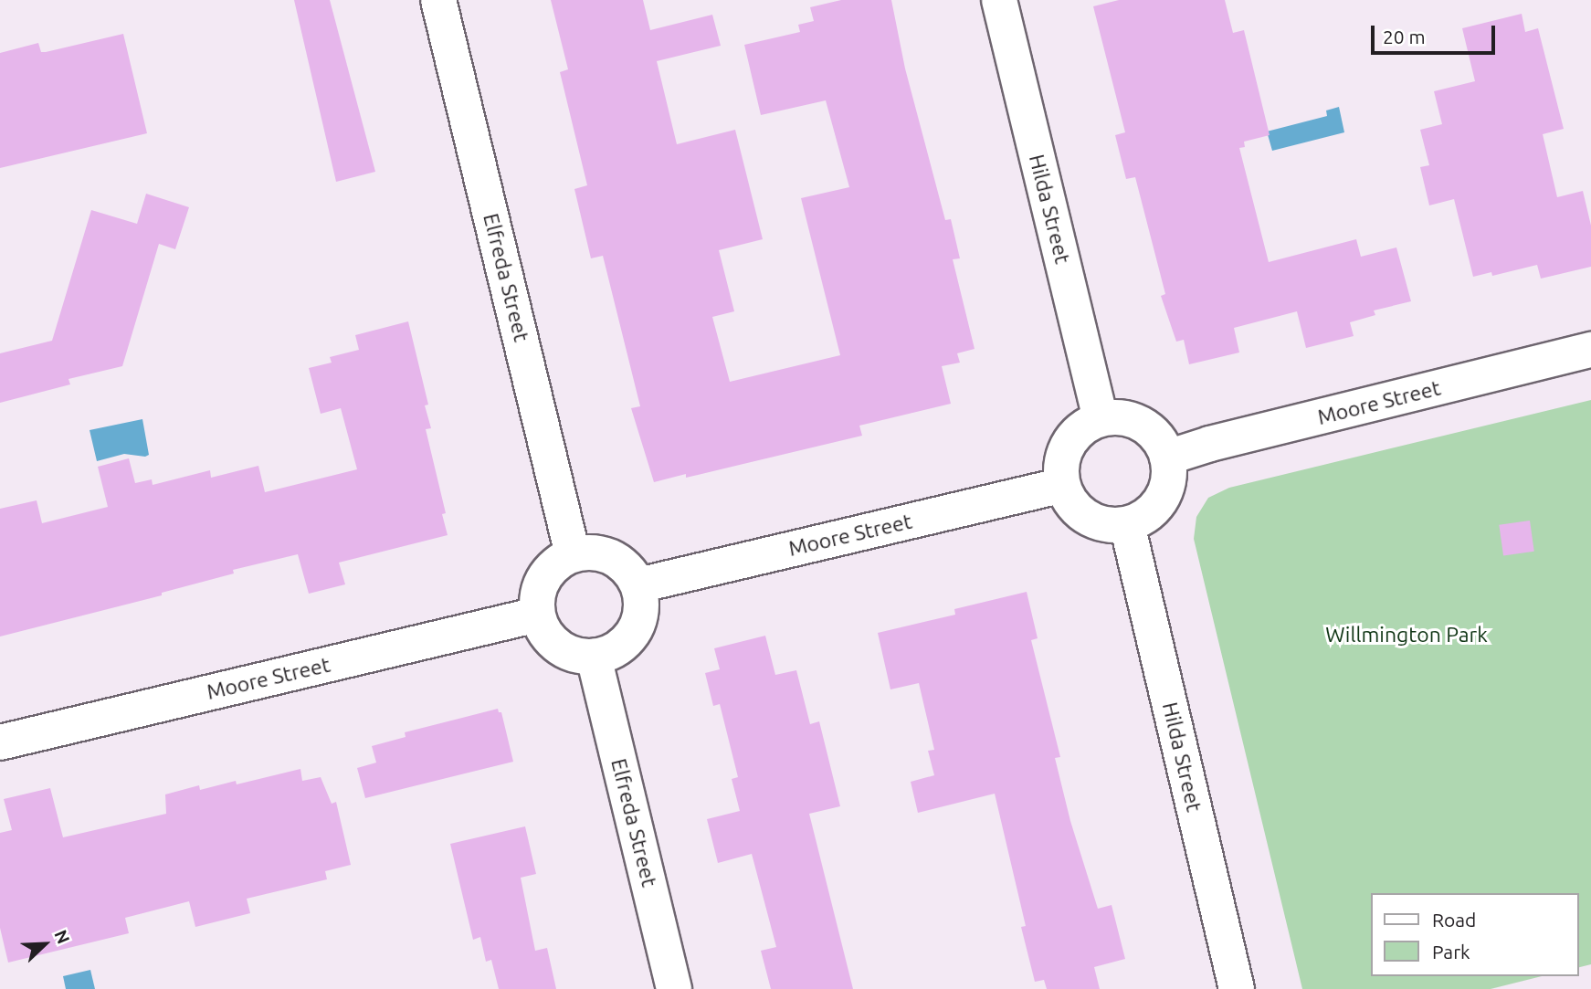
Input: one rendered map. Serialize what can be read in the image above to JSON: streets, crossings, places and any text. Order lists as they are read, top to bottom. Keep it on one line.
{"streets":{"street":["Hilda Street","Elfreda Street","Moore Street"]},"crossings":[["Hilda Street","Moore Street"],["Elfreda Street","Moore Street"]],"parks":["Willmington Park"],"legend":["Road","Park"],"scale_bar":"20 m","north":"top right"}
